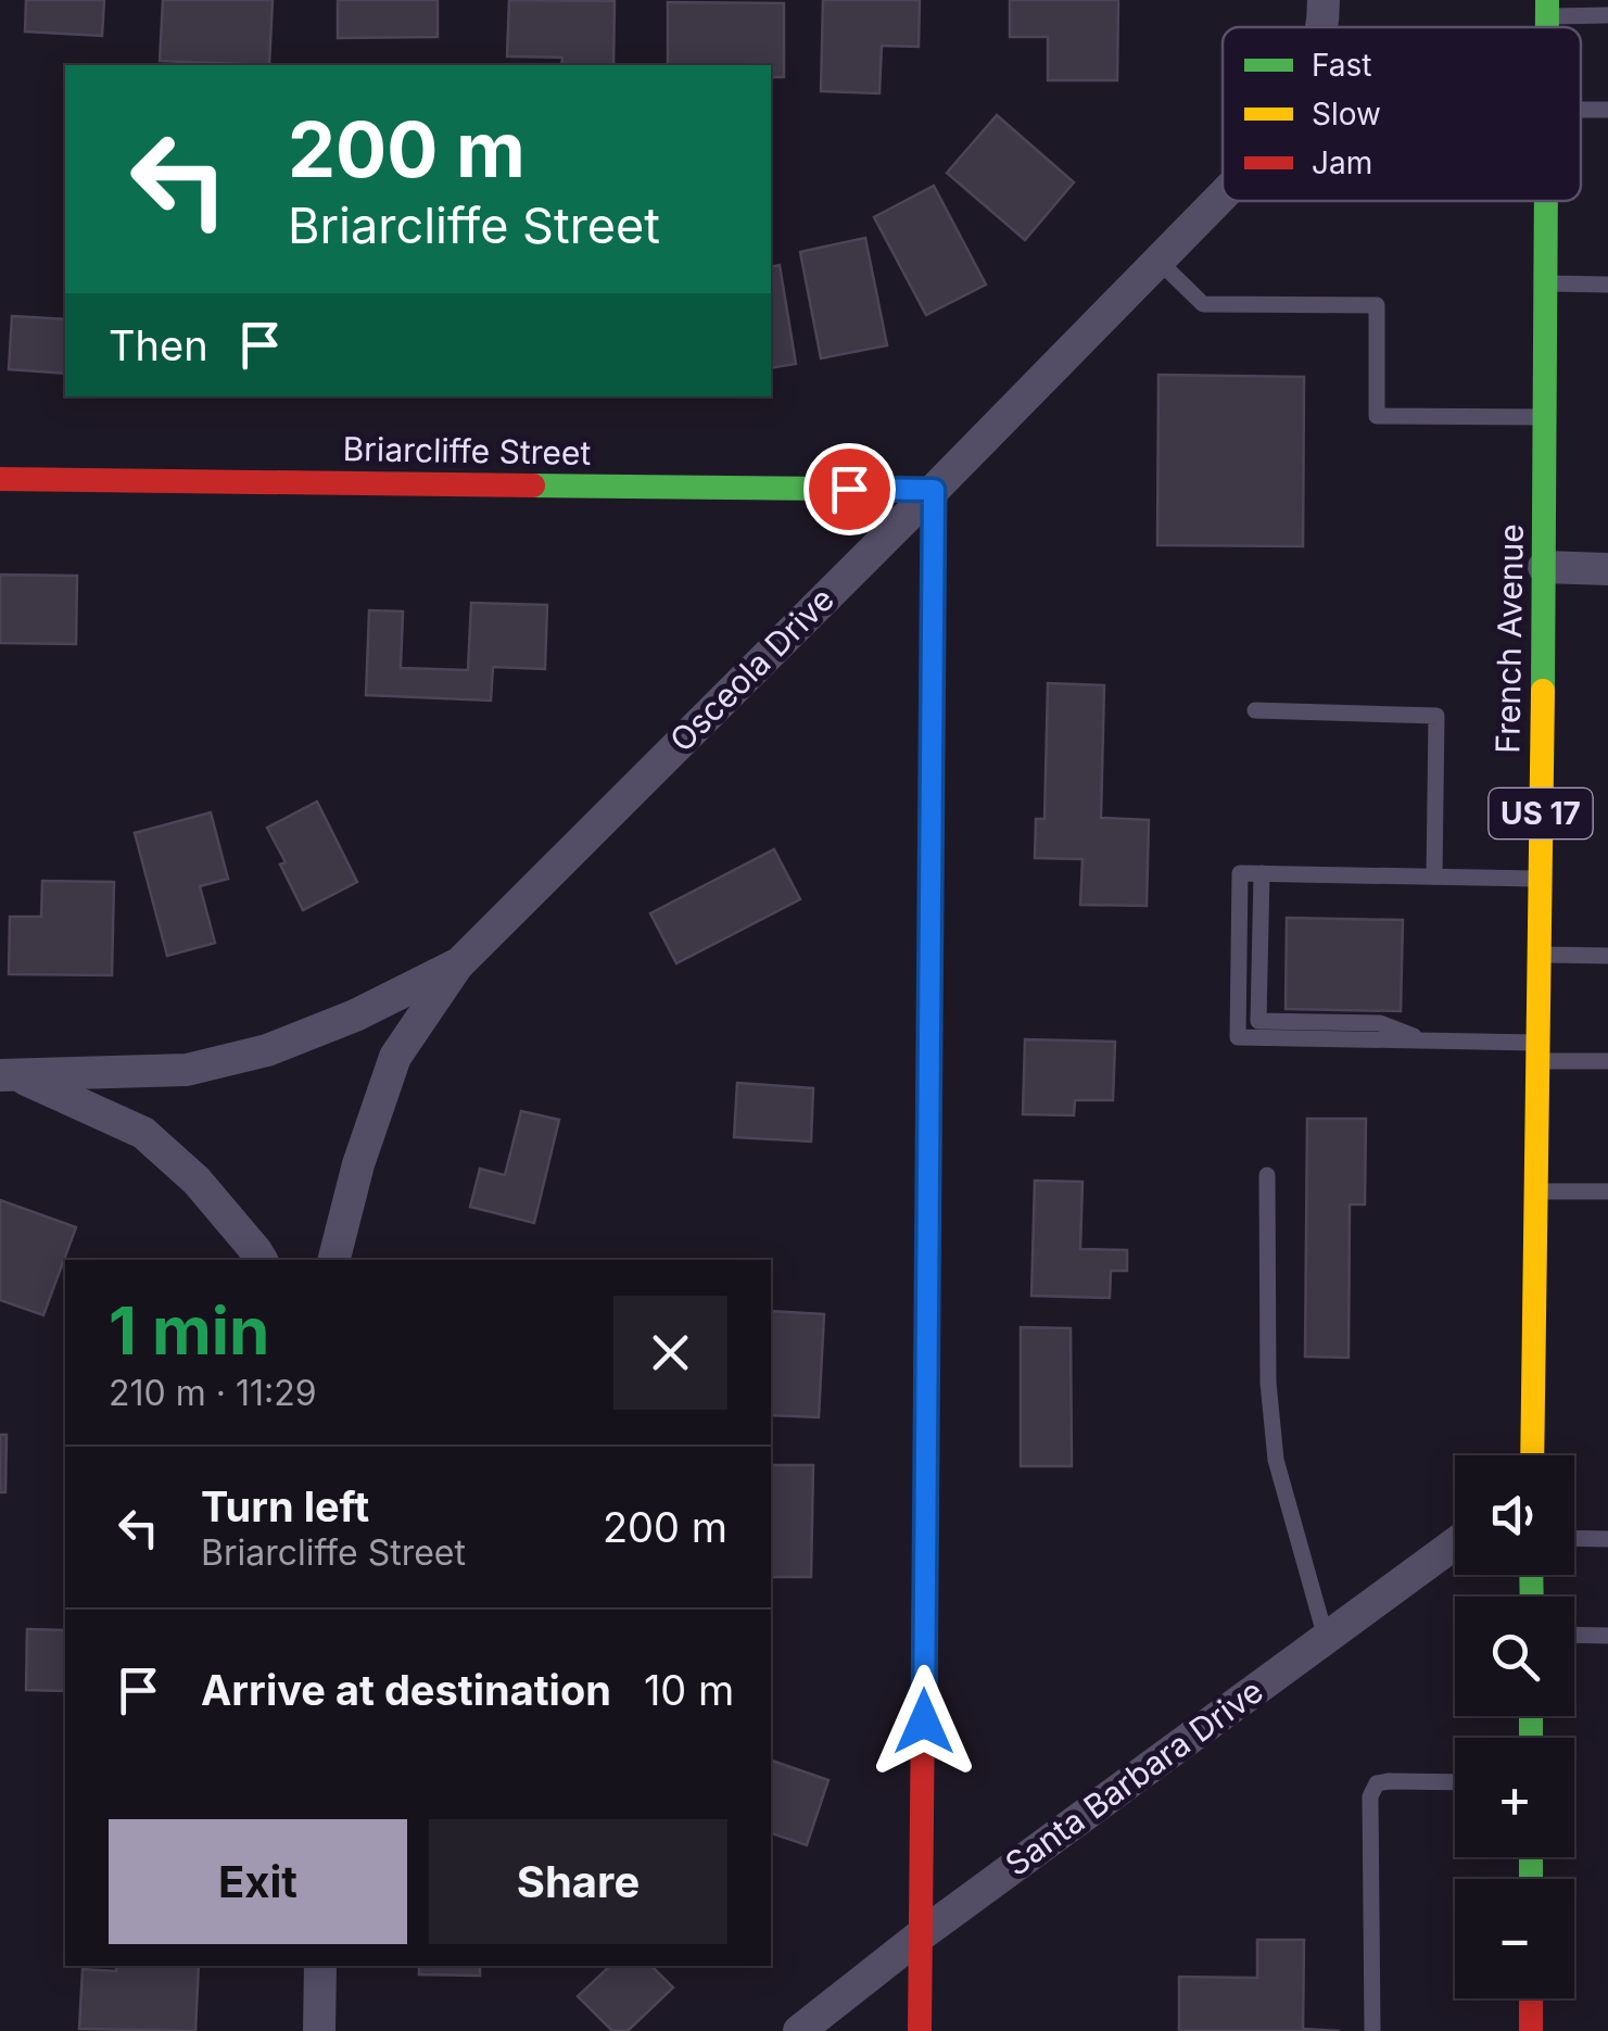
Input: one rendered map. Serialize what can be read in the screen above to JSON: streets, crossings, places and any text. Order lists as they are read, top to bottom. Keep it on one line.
{"streets":{"street":["Briarcliffe Street","French Avenue","Osceola Drive","US 17","Santa Barbara Drive"]},"crossings":[["Briarcliffe Street","Osceola Drive"]],"legend":["Fast","Slow","Jam"],"page":{"turn":["200 m","Briarcliffe Street"],"then":"Then","heading":["1 min","210 m · 11:29"],"list":[{"name":"Turn left","note":"Briarcliffe Street","value":"200 m"},{"name":"Arrive at destination","value":"10 m"}],"map_buttons":["+","−"],"buttons":["Exit","Share"]}}
